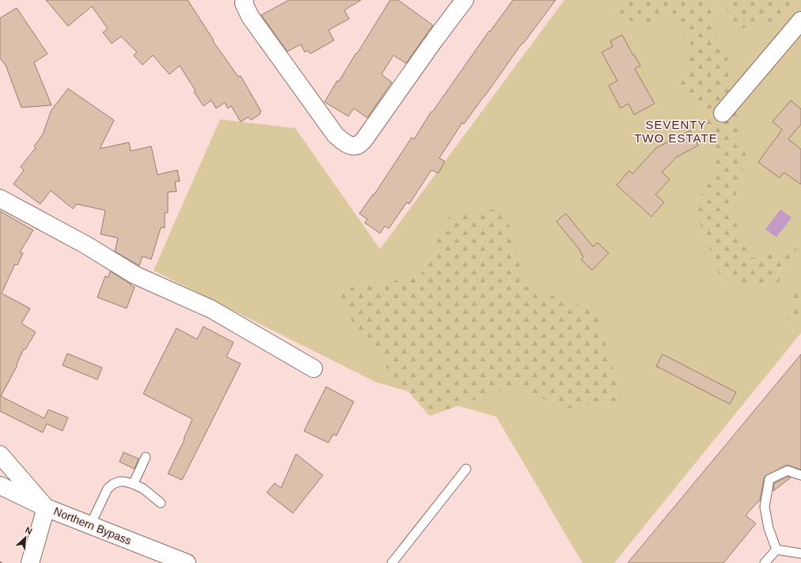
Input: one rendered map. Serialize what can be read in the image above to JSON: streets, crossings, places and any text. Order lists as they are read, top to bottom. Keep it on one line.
{"streets":{"street":["Northern Bypass"]},"districts":["SEVENTY TWO ESTATE"],"north":"top right"}
